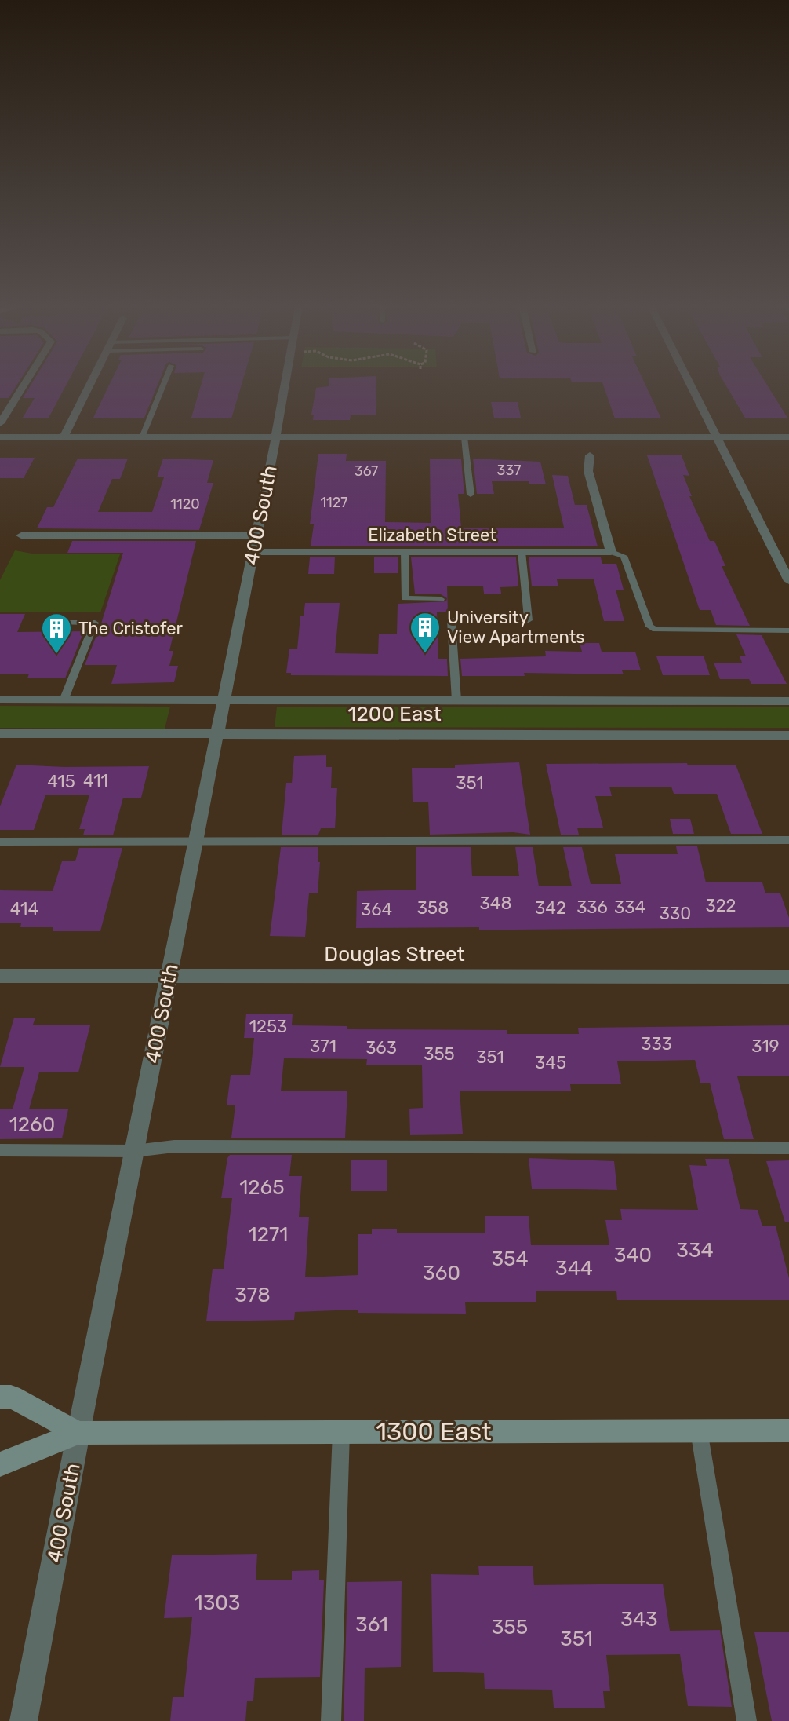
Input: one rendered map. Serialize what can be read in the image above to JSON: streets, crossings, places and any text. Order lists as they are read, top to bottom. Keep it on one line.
{"streets":{"main road":["1300 East"],"street":["400 South","Elizabeth Street","1200 East","Douglas Street"]},"crossings":[["400 South","Elizabeth Street"],["400 South","1200 East"],["400 South","Douglas Street"],["400 South","1300 East"]],"places":{"building":["University View Apartments","The Cristofer"]},"house_numbers":["337","367","1127","1120","411","415","351","348","322","336","334","358","342","414","364","330","1253","333","371","319","363","355","351","345","1260","1265","1271","334","340","354","344","360","378","1303","343","361","355","351"]}
